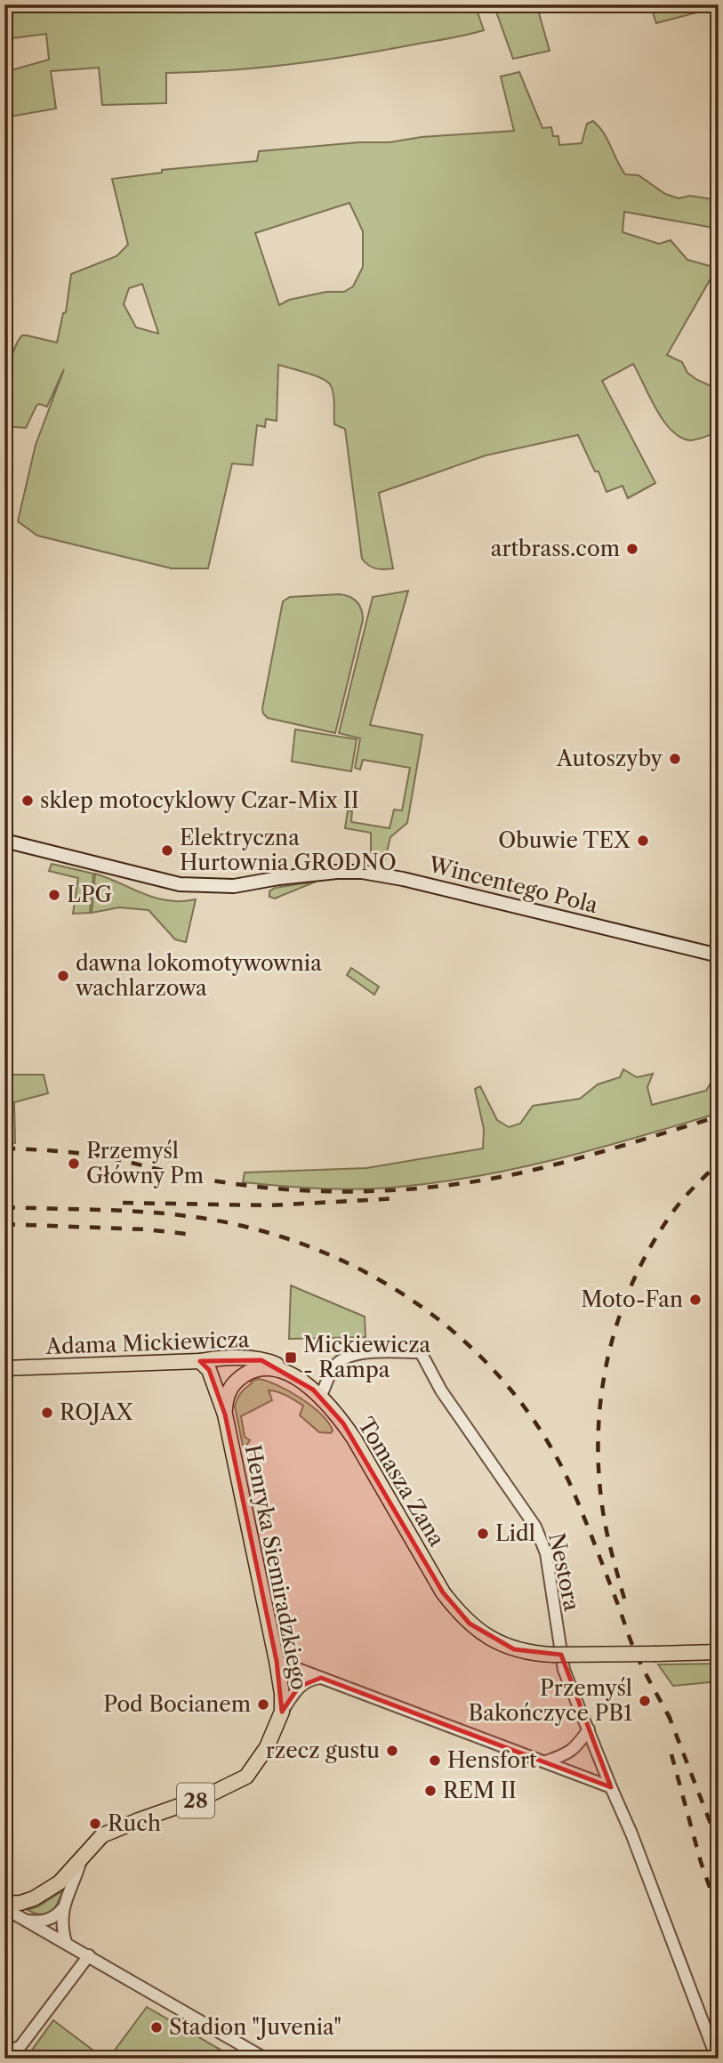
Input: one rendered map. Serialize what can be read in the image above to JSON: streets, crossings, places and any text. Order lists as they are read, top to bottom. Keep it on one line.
{"streets":{"main road":["Wincentego Pola","Adama Mickiewicza","Tomasza Zana","Henryka Siemiradzkiego","28"],"street":["Nestora"]},"crossings":[["Adama Mickiewicza","Tomasza Zana"],["Adama Mickiewicza","Henryka Siemiradzkiego"],["Adama Mickiewicza","28"],["Tomasza Zana","Nestora"],["Tomasza Zana","28"],["Henryka Siemiradzkiego","28"]],"places":{"other":["artbrass.com","Autoszyby","sklep motocyklowy Czar-Mix II","Obuwie TEX","Elektryczna Hurtownia GRODNO","LPG","dawna lokomotywownia wachlarzowa","Przemyśl Główny Pm","Moto-Fan","ROJAX","Lidl","Przemyśl Bakończyce PB1","Pod Bocianem","rzecz gustu","Hensfort","REM II","Ruch","Stadion \"Juvenia\""],"transit":["Mickiewicza - Rampa"]}}
